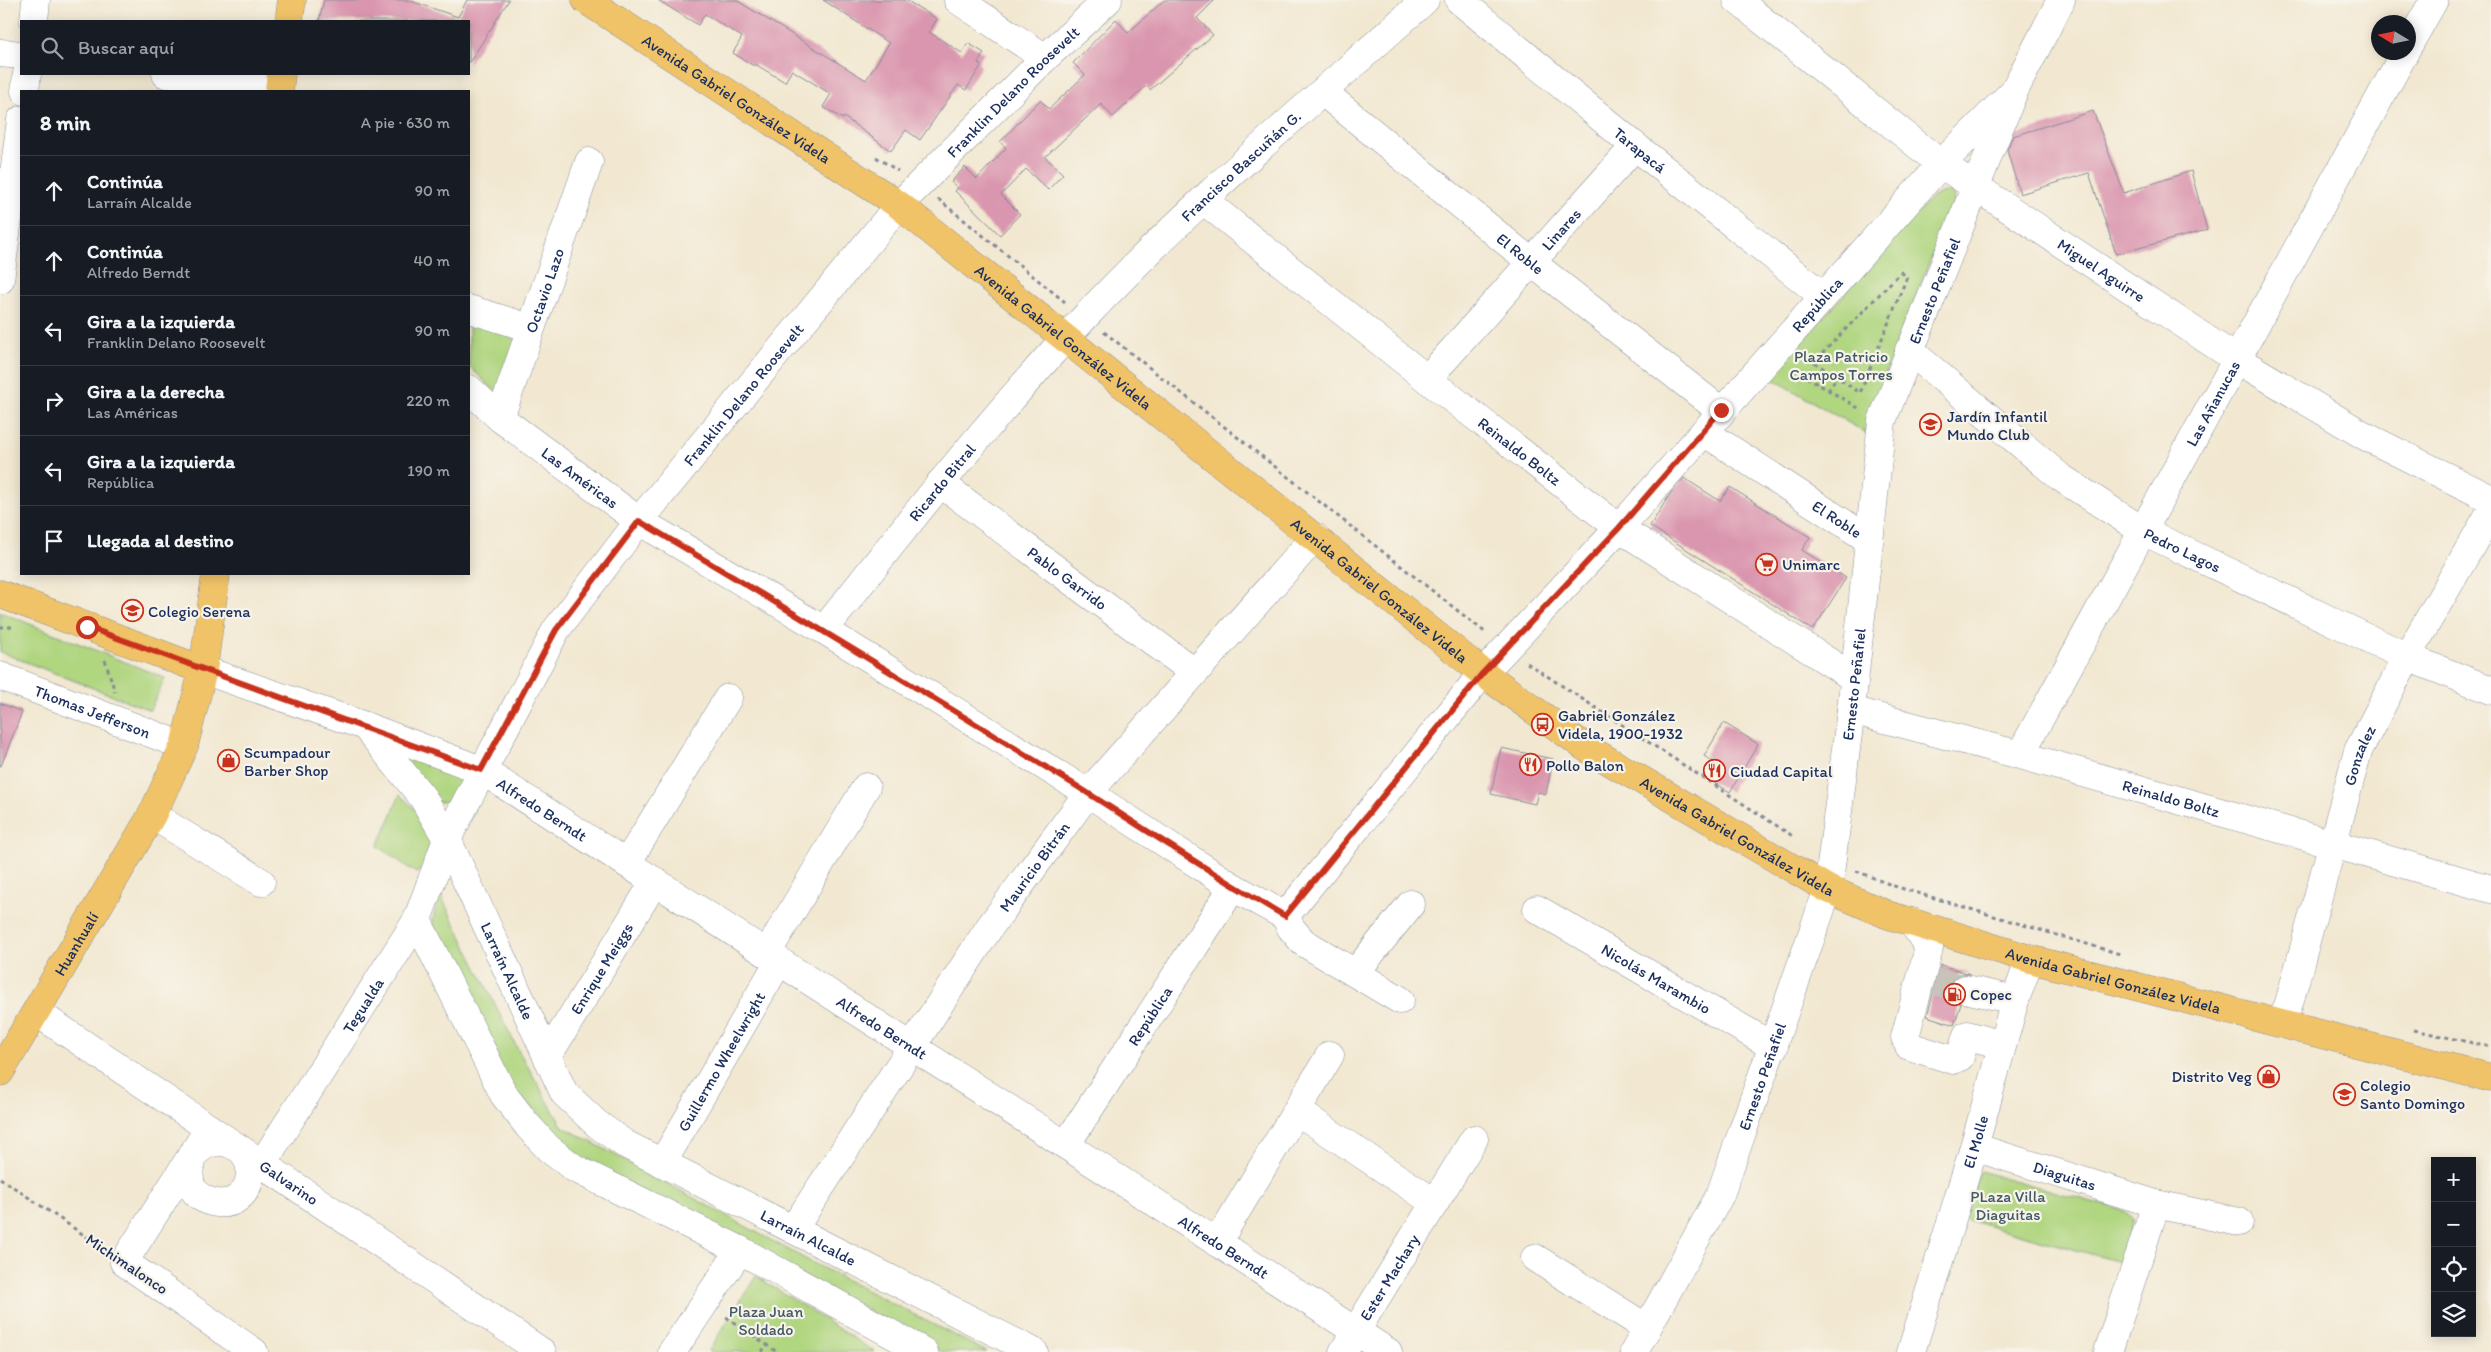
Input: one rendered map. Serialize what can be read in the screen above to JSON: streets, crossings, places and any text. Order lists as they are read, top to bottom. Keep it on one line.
{"streets":{"main road":["Avenida Gabriel González Videla","Huanhualí"],"street":["Franklin Delano Roosevelt","Tarapacá","Francisco Bascuñán G.","Linares","El Roble","Miguel Aguirre","Octavio Lazo","Ernesto Peñafiel","República","Las Añanucas","Reinaldo Boltz","Las Américas","Ricardo Bitral","Pedro Lagos","Pablo Garrido","Thomas Jefferson","Gonzalez","Alfredo Berndt","Mauricio Bitrán","Enrique Meiggs","Larraín Alcalde","Nicolás Marambio","Tegualda","Guillermo Wheelwright","El Molle","Diaguitas","Galvarino","Michimalonco","Ester Machary"]},"crossings":[["Franklin Delano Roosevelt","Avenida Gabriel González Videla"],["Franklin Delano Roosevelt","Las Américas"],["Franklin Delano Roosevelt","Alfredo Berndt"],["Franklin Delano Roosevelt","Larraín Alcalde"],["Franklin Delano Roosevelt","Tegualda"],["Avenida Gabriel González Videla","Francisco Bascuñán G."],["Avenida Gabriel González Videla","Ernesto Peñafiel"],["Avenida Gabriel González Videla","República"],["Avenida Gabriel González Videla","Ricardo Bitral"],["Avenida Gabriel González Videla","Gonzalez"],["Avenida Gabriel González Videla","Mauricio Bitrán"],["Avenida Gabriel González Videla","El Molle"],["Tarapacá","Linares"],["Tarapacá","República"],["Francisco Bascuñán G.","El Roble"],["Francisco Bascuñán G.","Reinaldo Boltz"],["Francisco Bascuñán G.","Ricardo Bitral"],["Linares","El Roble"],["Linares","Reinaldo Boltz"],["El Roble","Ernesto Peñafiel"],["El Roble","República"],["Miguel Aguirre","Ernesto Peñafiel"],["Miguel Aguirre","República"],["Miguel Aguirre","Las Añanucas"],["Octavio Lazo","Las Américas"],["Ernesto Peñafiel","República"],["Ernesto Peñafiel","Reinaldo Boltz"],["Ernesto Peñafiel","Pedro Lagos"],["Ernesto Peñafiel","Nicolás Marambio"],["República","Reinaldo Boltz"],["República","Las Américas"],["República","Alfredo Berndt"],["Las Añanucas","Reinaldo Boltz"],["Las Añanucas","Pedro Lagos"],["Reinaldo Boltz","Gonzalez"],["Las Américas","Ricardo Bitral"],["Las Américas","Mauricio Bitrán"],["Ricardo Bitral","Pablo Garrido"],["Pedro Lagos","Gonzalez"],["Pablo Garrido","Mauricio Bitrán"],["Thomas Jefferson","Huanhualí"],["Alfredo Berndt","Mauricio Bitrán"],["Alfredo Berndt","Enrique Meiggs"],["Alfredo Berndt","Larraín Alcalde"],["Alfredo Berndt","Guillermo Wheelwright"],["Alfredo Berndt","Ester Machary"],["Mauricio Bitrán","Larraín Alcalde"],["Huanhualí","Galvarino"],["Enrique Meiggs","Larraín Alcalde"],["Larraín Alcalde","Tegualda"],["Larraín Alcalde","Guillermo Wheelwright"],["Tegualda","Galvarino"],["El Molle","Diaguitas"]],"parks":["Plaza Patricio Campos Torres","PLaza Villa Diaguitas","Plaza Juan Soldado"],"places":{"school or university":["Jardín Infantil Mundo Club","Colegio Serena","Colegio Santo Domingo"],"supermarket":["Unimarc"],"bus stop":["Gabriel González Videla, 1900-1932"],"shop":["Scumpadour Barber Shop","Distrito Veg"],"restaurant":["Pollo Balon","Ciudad Capital"],"fuel station":["Copec"]},"north":"left","page":{"search":"Buscar aquí","heading":["8 min","A pie · 630 m"],"list":[["Continúa","Larraín Alcalde","90 m"],["Continúa","Alfredo Berndt","40 m"],["Gira a la izquierda","Franklin Delano Roosevelt","90 m"],["Gira a la derecha","Las Américas","220 m"],["Gira a la izquierda","República","190 m"],"Llegada al destino"],"map_buttons":["+","−"]}}
